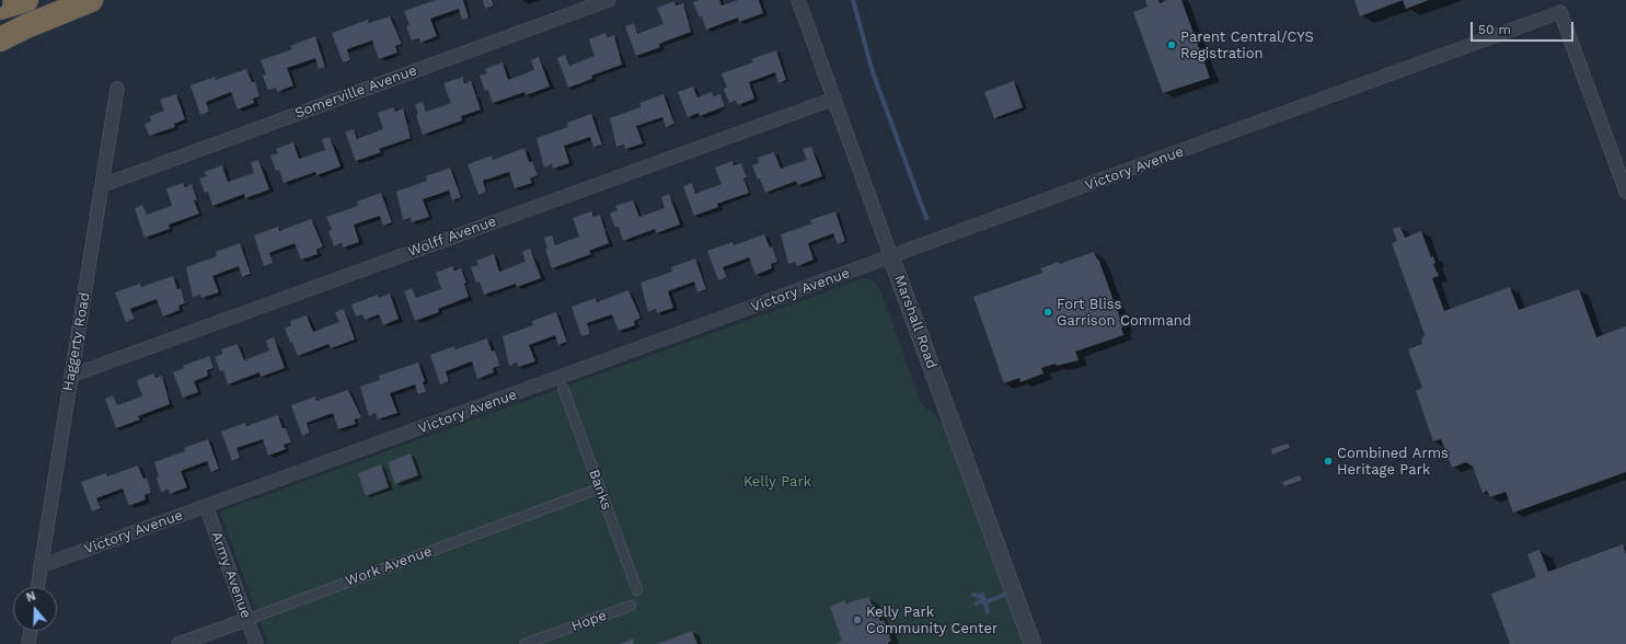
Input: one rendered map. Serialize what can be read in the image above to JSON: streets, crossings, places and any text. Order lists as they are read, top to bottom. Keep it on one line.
{"streets":{"street":["Somerville Avenue","Victory Avenue","Wolff Avenue","Marshall Road","Haggerty Road","Banks","Work Avenue","Army Avenue","Hope"]},"crossings":[["Somerville Avenue","Haggerty Road"],["Victory Avenue","Marshall Road"],["Victory Avenue","Haggerty Road"],["Victory Avenue","Army Avenue"],["Wolff Avenue","Marshall Road"],["Wolff Avenue","Haggerty Road"],["Banks","Work Avenue"],["Work Avenue","Army Avenue"]],"parks":["Kelly Park"],"places":["Parent Central/CYS Registration","Fort Bliss Garrison Command","Combined Arms Heritage Park","Kelly Park Community Center"],"scale_bar":"50 m","north":"top"}
